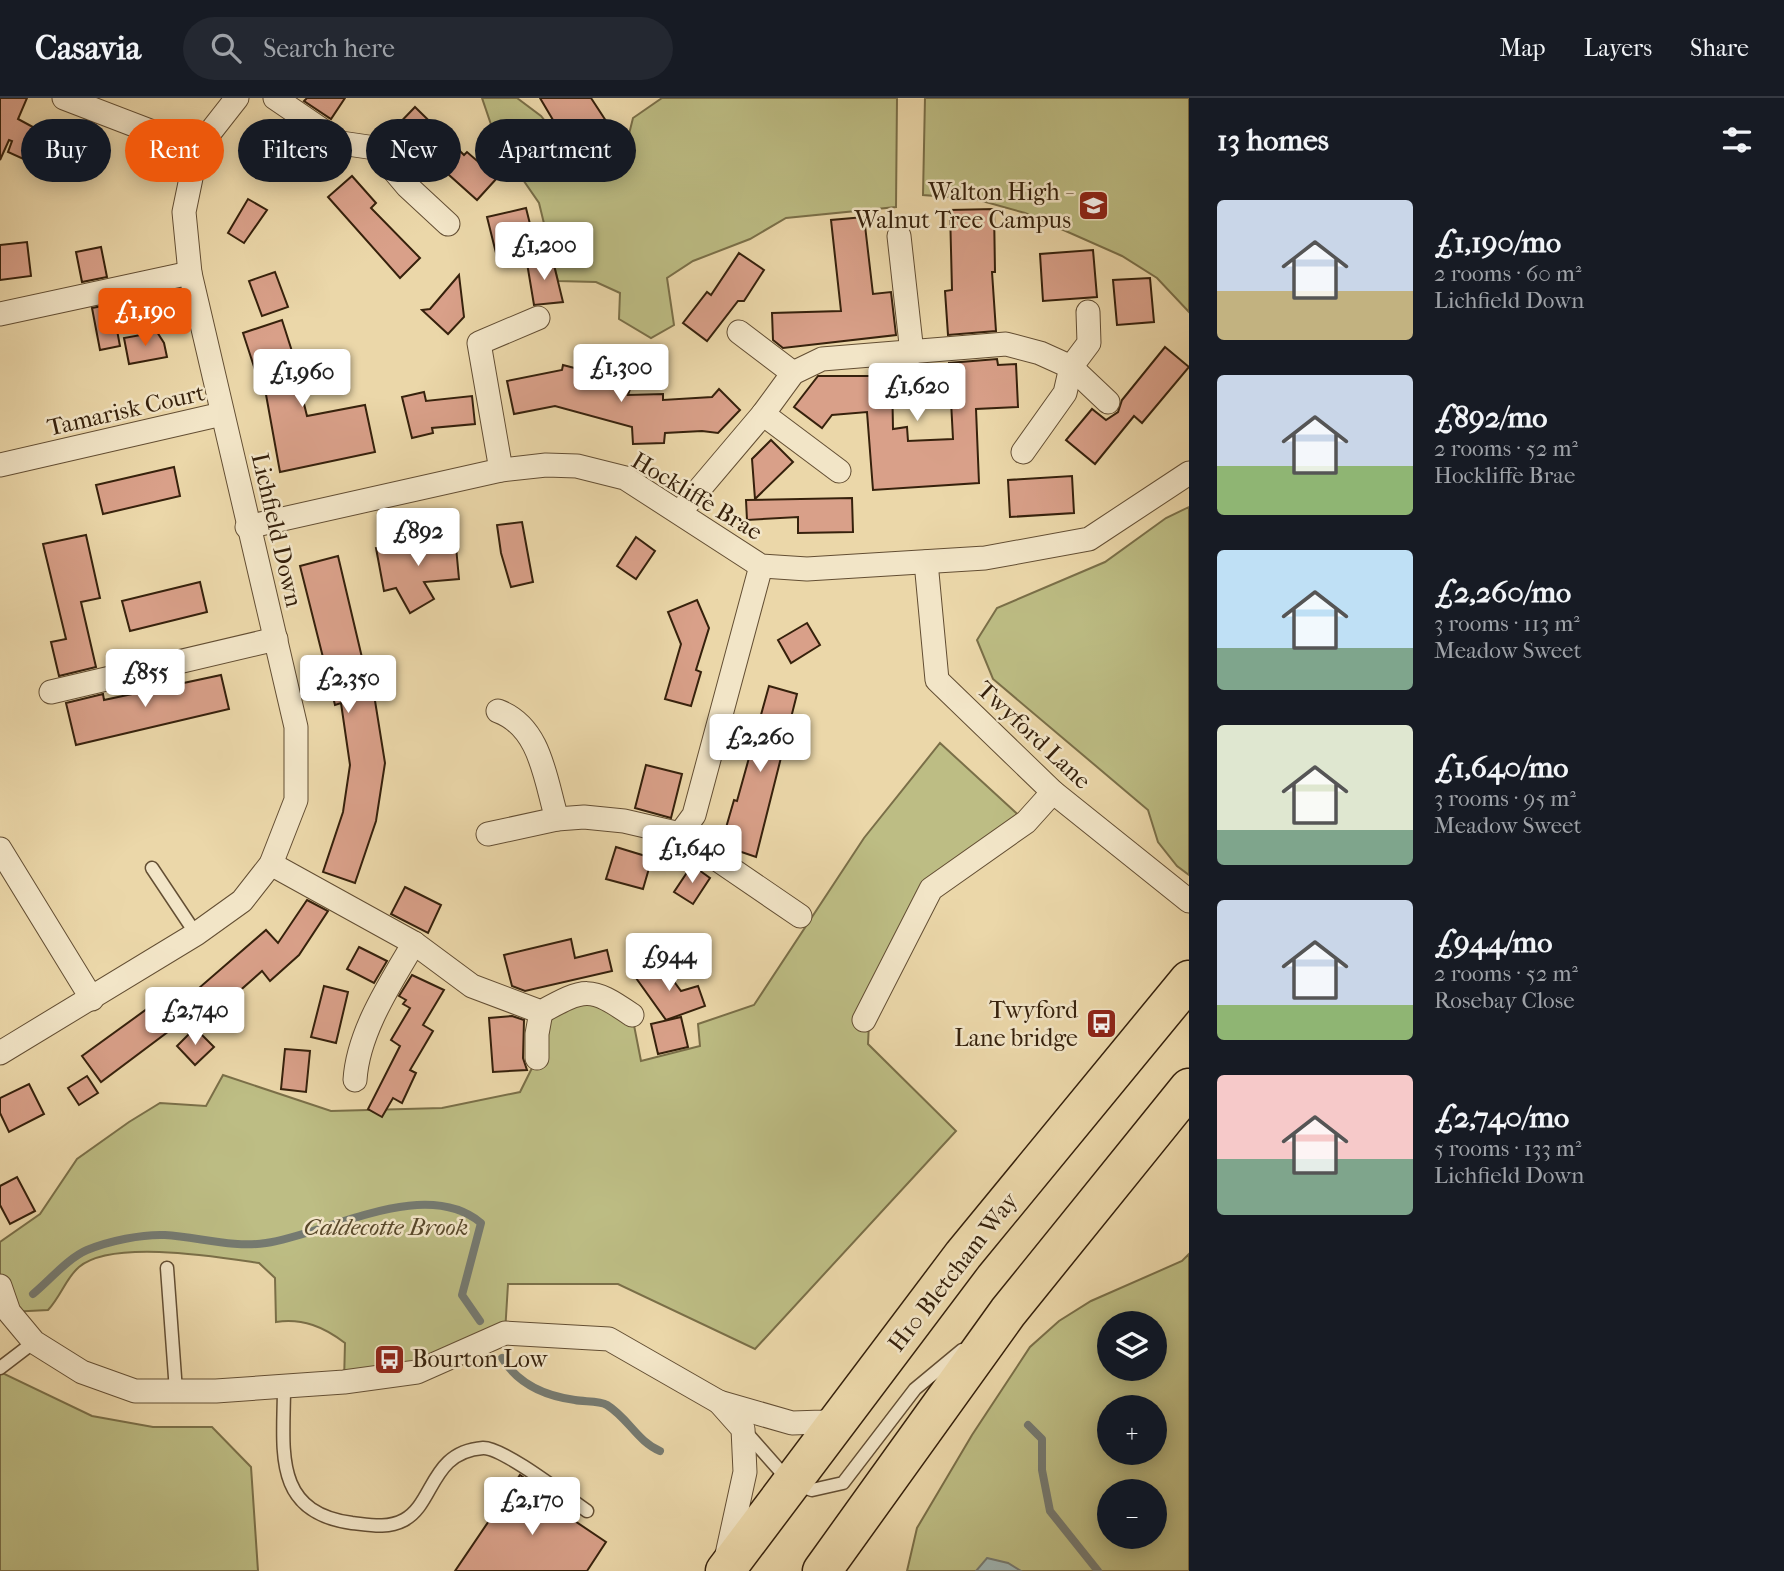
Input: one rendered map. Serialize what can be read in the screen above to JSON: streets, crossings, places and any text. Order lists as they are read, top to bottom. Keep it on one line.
{"streets":{"highway":["H10 Bletcham Way"],"street":["Tamarisk Court","Hockliffe Brae","Lichfield Down","Twyford Lane"]},"crossings":[["Tamarisk Court","Lichfield Down"],["Hockliffe Brae","Lichfield Down"],["Hockliffe Brae","Twyford Lane"]],"parks":["Caldecotte Brook"],"places":{"school or university":["Walton High - Walnut Tree Campus"],"bus stop":["Twyford Lane bridge","Bourton Low"]},"page":{"header":"Casavia","search":"Search here","nav":["Map","Layers","Share"],"heading":"13 homes","chip":["Buy","Rent","Filters","New","Apartment"],"list":[{"name":"£1,190/mo","note":"2 rooms · 60 m² · Lichfield Down"},{"name":"£892/mo","note":"2 rooms · 52 m² · Hockliffe Brae"},{"name":"£2,260/mo","note":"3 rooms · 113 m² · Meadow Sweet"},{"name":"£1,640/mo","note":"3 rooms · 95 m² · Meadow Sweet"},{"name":"£944/mo","note":"2 rooms · 52 m² · Rosebay Close"},{"name":"£2,740/mo","note":"5 rooms · 133 m² · Lichfield Down"}],"price":["£1,200","£1,190","£1,300","£1,960","£1,620","£892","£855","£2,350","£2,260","£1,640","£944","£2,740","£2,170"],"map_buttons":["+","−"]}}
